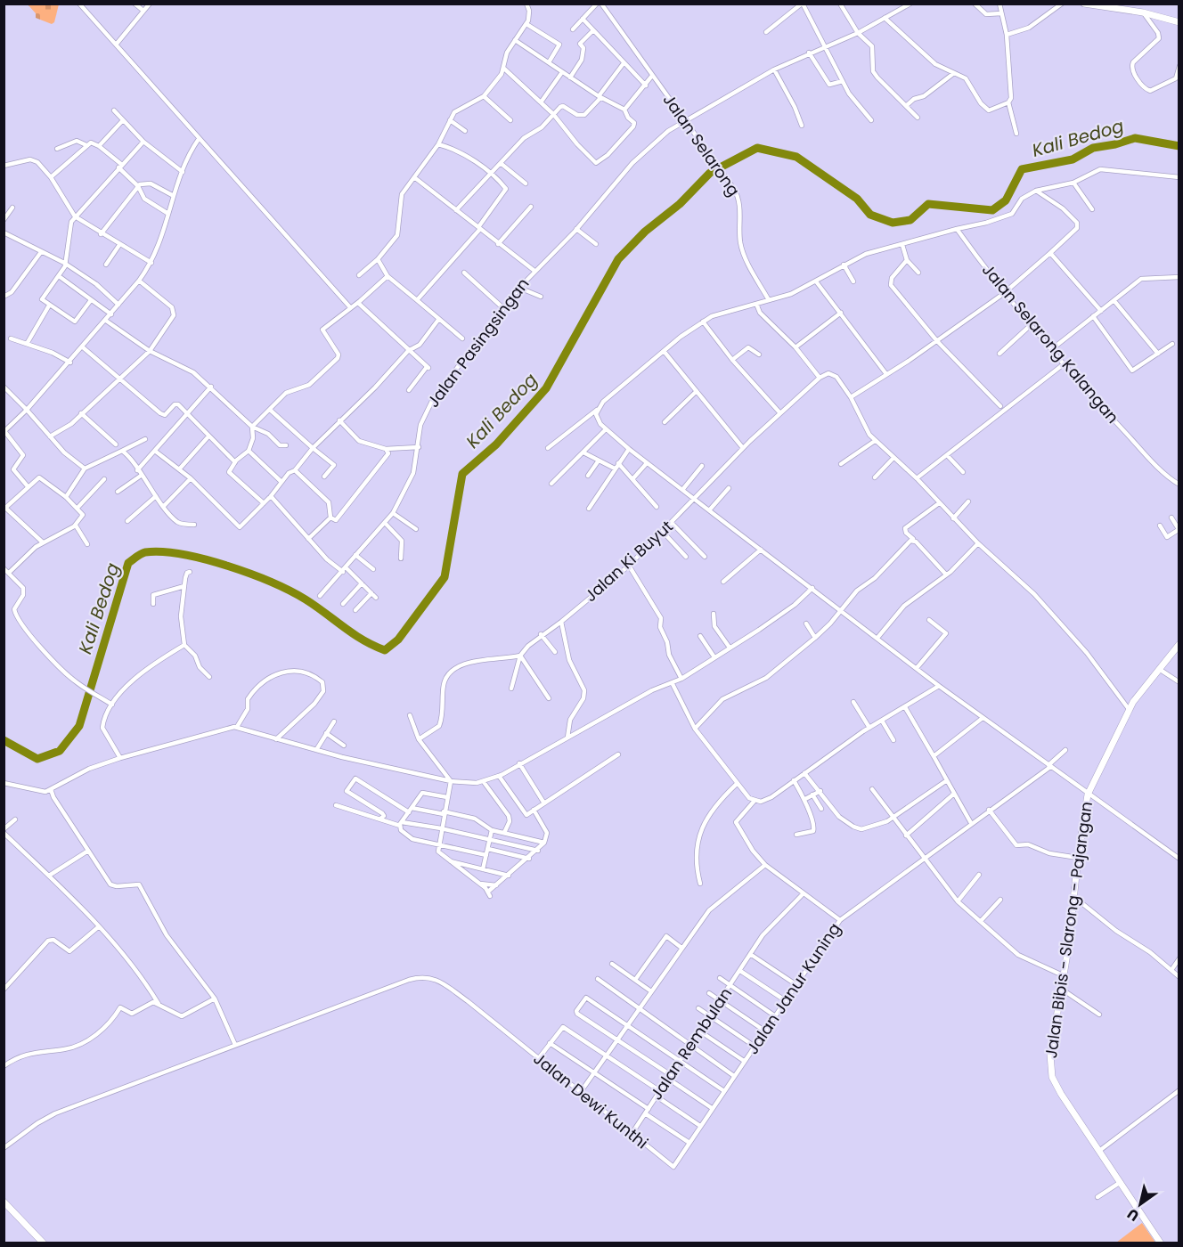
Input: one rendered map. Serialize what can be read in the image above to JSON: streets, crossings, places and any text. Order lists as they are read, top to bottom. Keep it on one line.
{"streets":{"main road":["Jalan Bibis - Slarong - Pajangan"],"street":["Jalan Selarong","Jalan Pasingsingan","Jalan Selarong Kalangan","Jalan Ki Buyut","Jalan Janur Kuning","Jalan Rembulan","Jalan Dewi Kunthi"]},"crossings":[["Jalan Selarong","Jalan Pasingsingan"],["Jalan Janur Kuning","Jalan Dewi Kunthi"],["Jalan Rembulan","Jalan Dewi Kunthi"]],"water":["Kali Bedog"],"north":"bottom left"}
